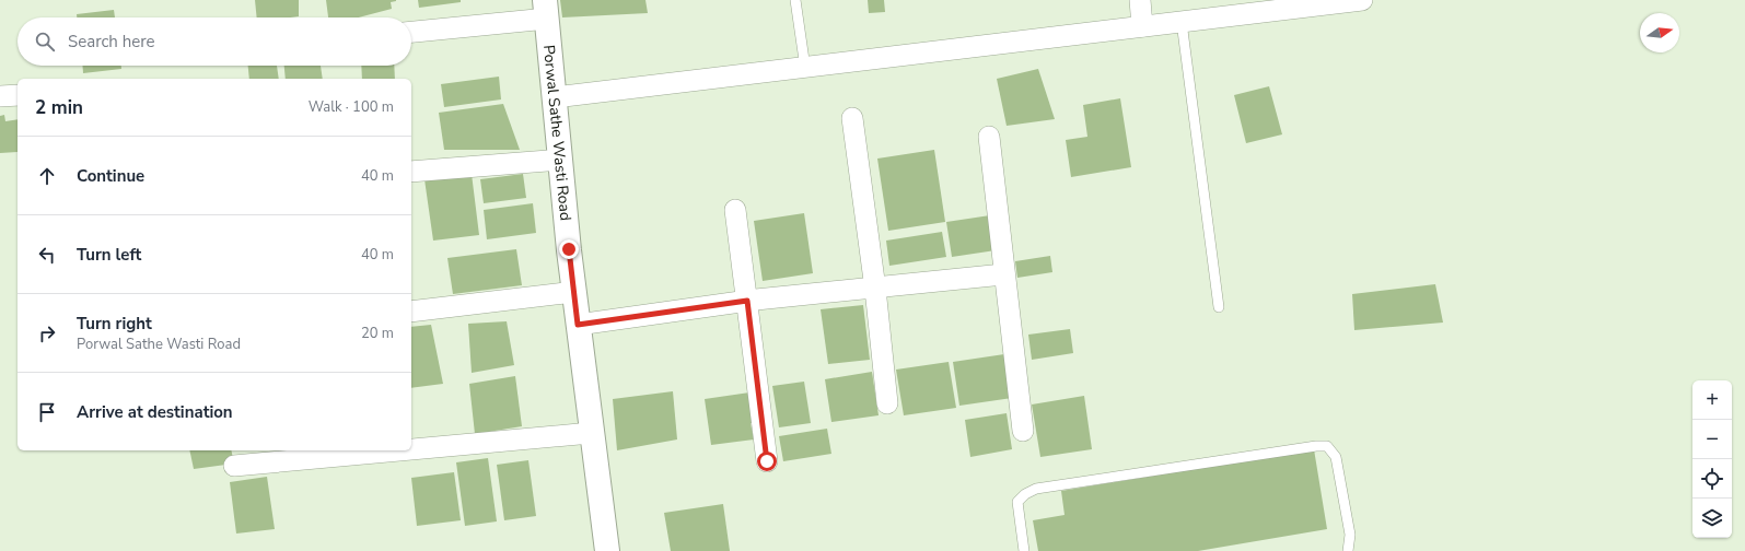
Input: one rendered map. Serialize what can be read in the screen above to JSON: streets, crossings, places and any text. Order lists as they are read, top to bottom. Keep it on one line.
{"streets":{"street":["Porwal Sathe Wasti Road"]},"north":"right","page":{"search":"Search here","heading":["2 min","Walk · 100 m"],"list":[["Continue","40 m"],["Turn left","40 m"],["Turn right","Porwal Sathe Wasti Road","20 m"],"Arrive at destination"],"map_buttons":["+","−"]}}
